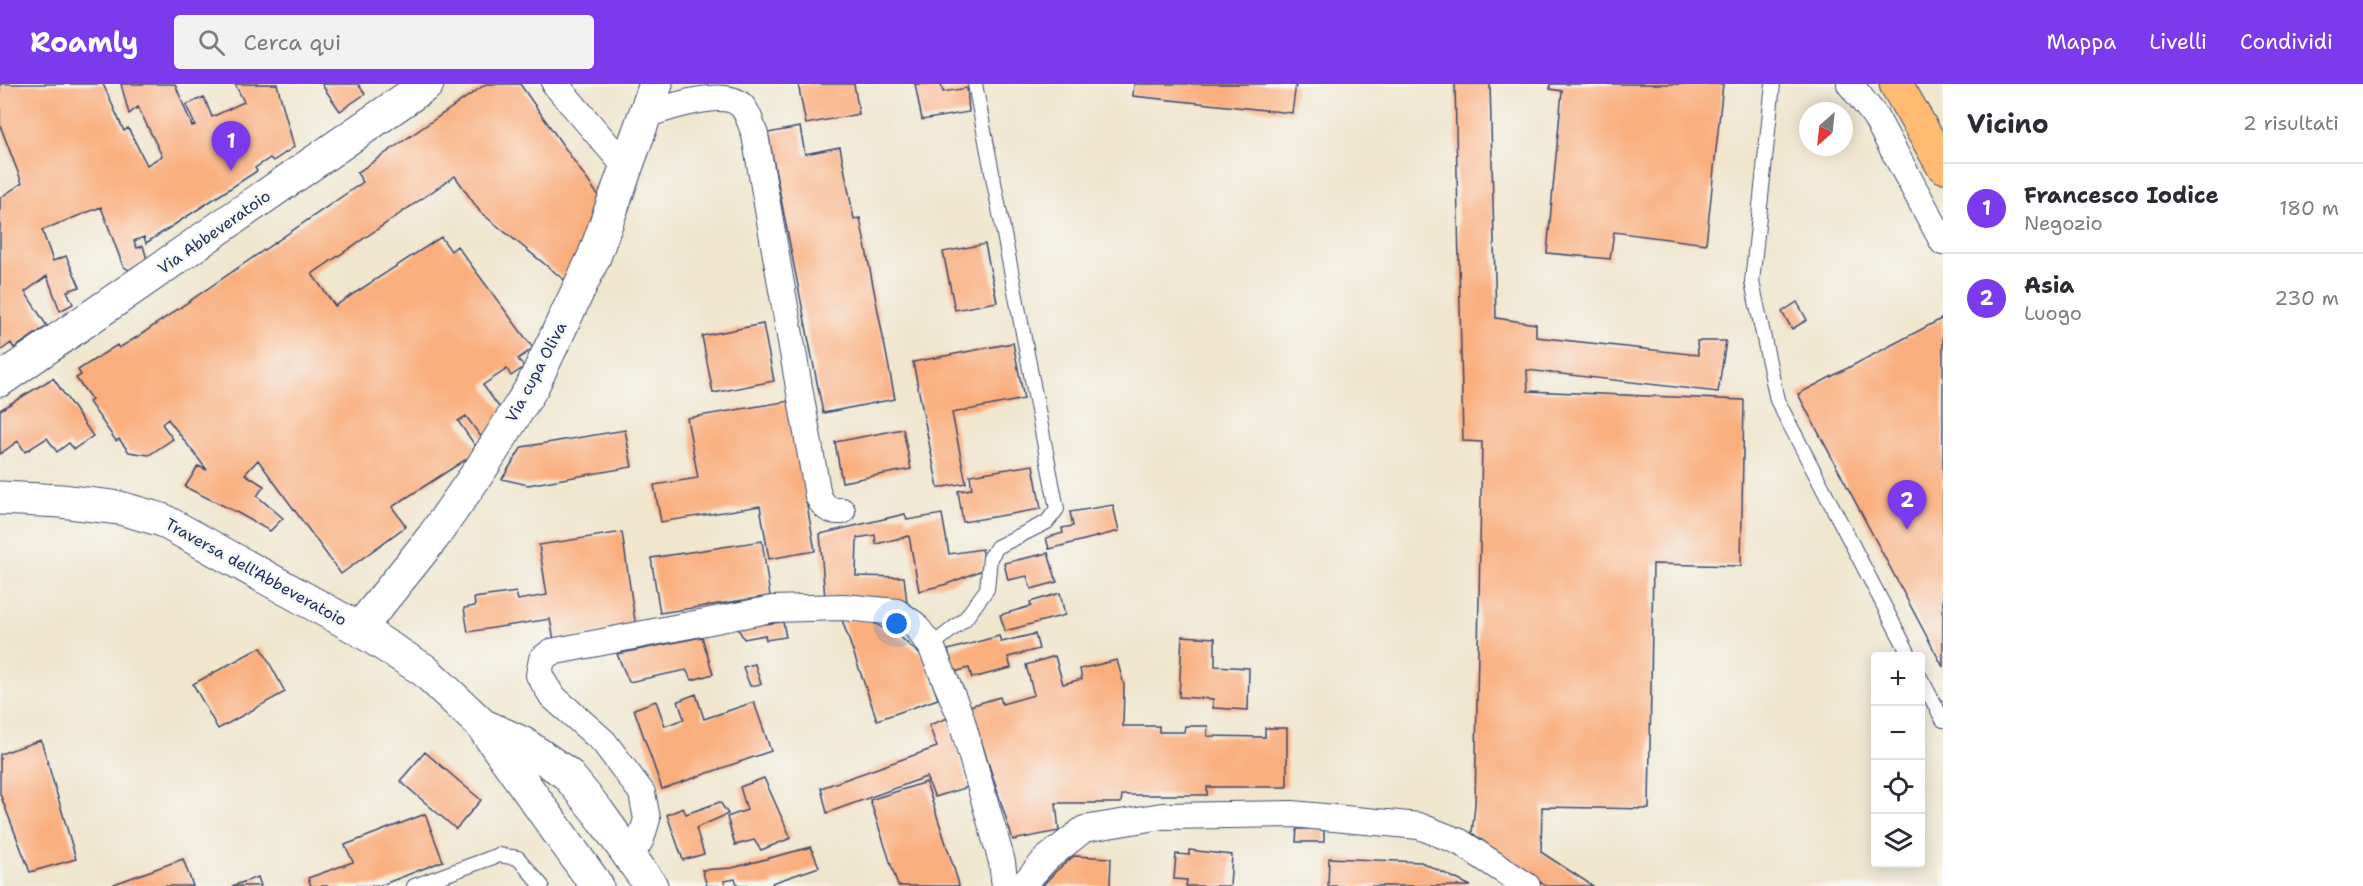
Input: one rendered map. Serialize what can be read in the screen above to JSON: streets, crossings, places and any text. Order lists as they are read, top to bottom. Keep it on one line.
{"streets":{"street":["Via Abbeveratoio","Via cupa Oliva","Traversa dell'Abbeveratoio"]},"crossings":[["Via cupa Oliva","Traversa dell'Abbeveratoio"]],"north":"bottom left","page":{"header":"Roamly","search":"Cerca qui","nav":["Mappa","Livelli","Condividi"],"heading":["Vicino","2 risultati"],"pins":["1","2"],"list":[{"mark":"1","name":"Francesco Iodice","note":"Negozio","value":"180 m"},{"mark":"2","name":"Asia","note":"Luogo","value":"230 m"}],"map_buttons":["+","−"]}}
